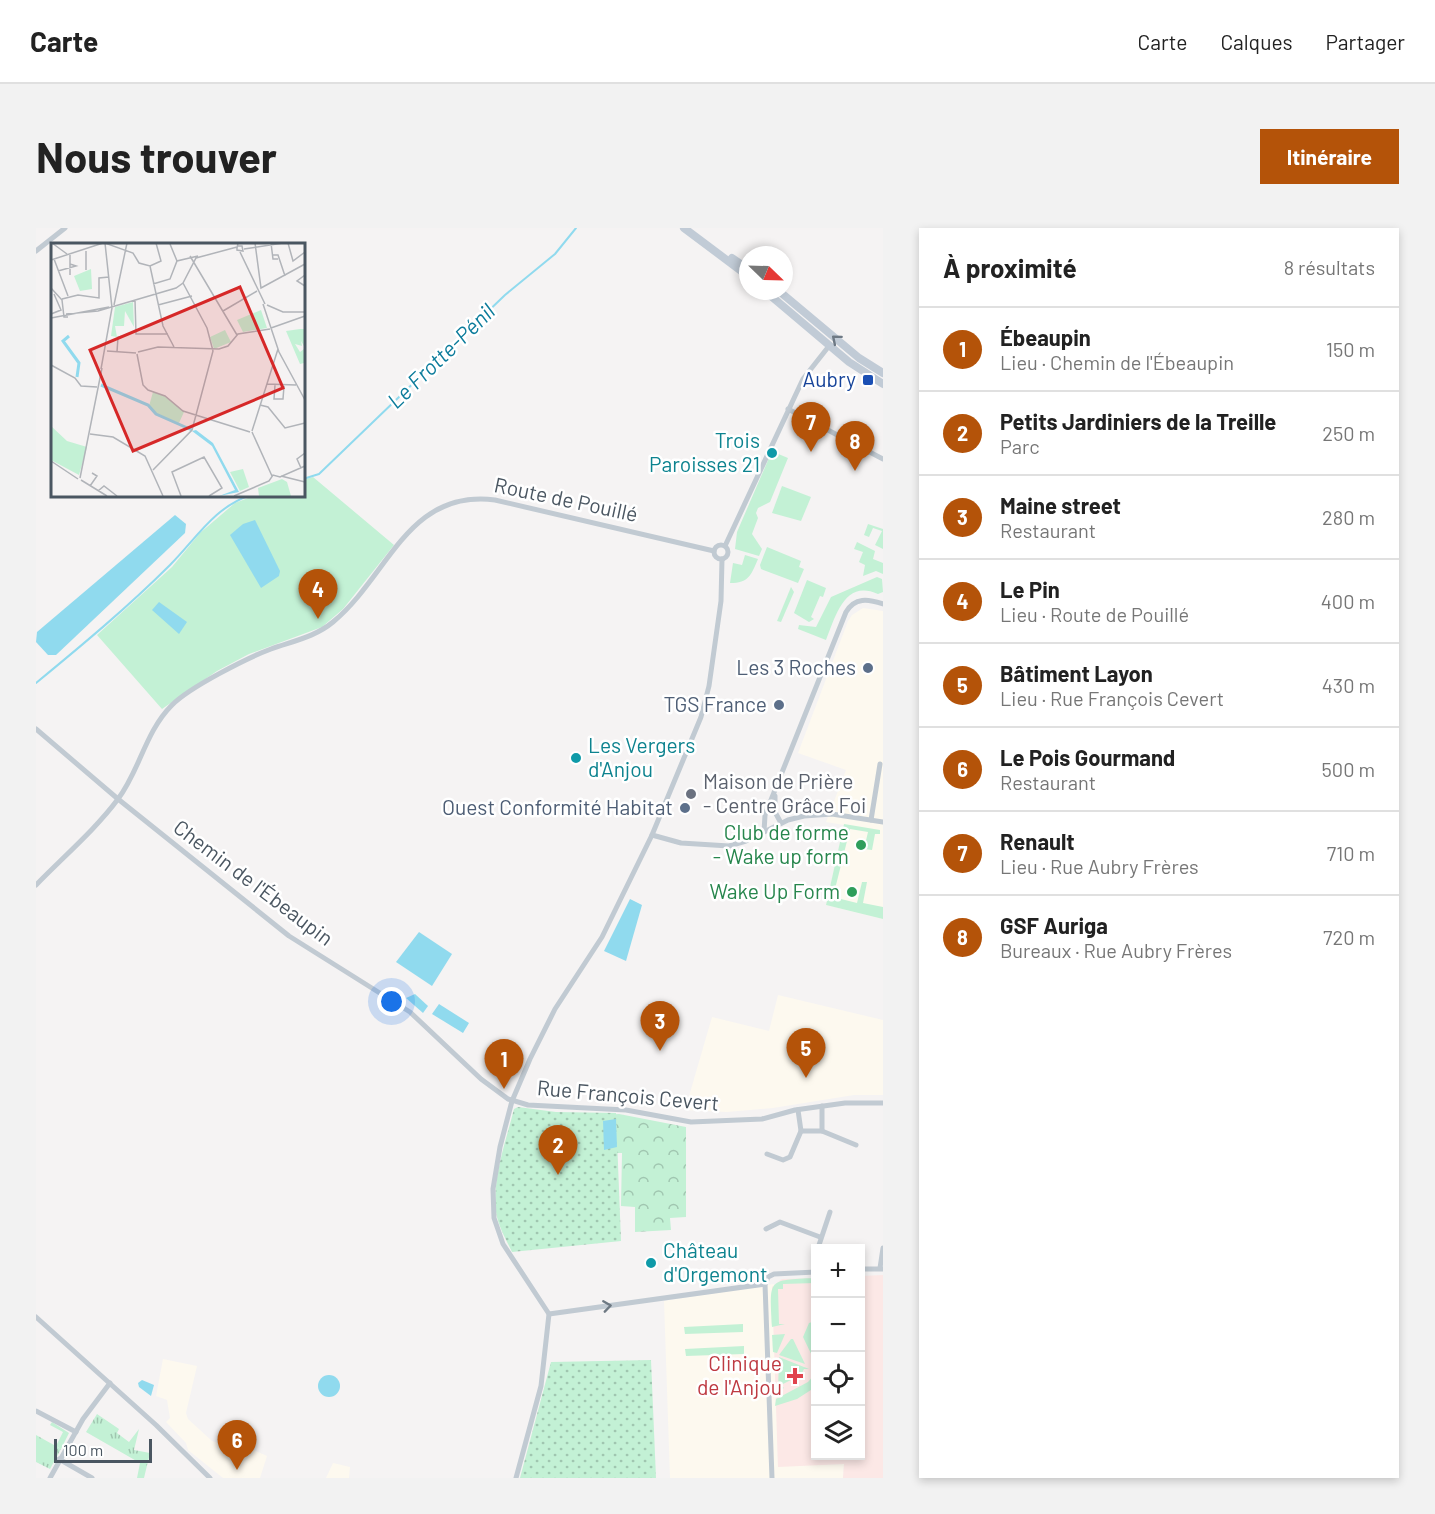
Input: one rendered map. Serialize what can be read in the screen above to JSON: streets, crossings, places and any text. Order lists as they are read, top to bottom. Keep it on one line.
{"streets":{"street":["Route de Pouillé","Chemin de l'Ébeaupin","Rue François Cevert"]},"crossings":[["Route de Pouillé","Chemin de l'Ébeaupin"],["Chemin de l'Ébeaupin","Rue François Cevert"]],"water":["Le Frotte-Pénil"],"places":{"transit":["Aubry"],"other":["Trois Paroisses 21","Les 3 Roches","TGS France","Les Vergers d'Anjou","Maison de Prière - Centre Grâce Foi","Ouest Conformité Habitat","Club de forme - Wake up form","Wake Up Form","Château d'Orgemont"],"health":["Clinique de l'Anjou"]},"scale_bar":"100 m","north":"bottom right","page":{"header":"Carte","nav":["Carte","Calques","Partager"],"buttons":"Itinéraire","title":"Nous trouver","heading":["À proximité","8 résultats"],"list":[{"mark":"1","name":"Ébeaupin","note":"Lieu · Chemin de l'Ébeaupin","value":"150 m"},{"mark":"2","name":"Petits Jardiniers de la Treille","note":"Parc","value":"250 m"},{"mark":"3","name":"Maine street","note":"Restaurant","value":"280 m"},{"mark":"4","name":"Le Pin","note":"Lieu · Route de Pouillé","value":"400 m"},{"mark":"5","name":"Bâtiment Layon","note":"Lieu · Rue François Cevert","value":"430 m"},{"mark":"6","name":"Le Pois Gourmand","note":"Restaurant","value":"500 m"},{"mark":"7","name":"Renault","note":"Lieu · Rue Aubry Frères","value":"710 m"},{"mark":"8","name":"GSF Auriga","note":"Bureaux · Rue Aubry Frères","value":"720 m"}],"pins":["7","8","4","3","5","1","2","6"],"map_buttons":["+","−"],"scale":"100 m"}}
